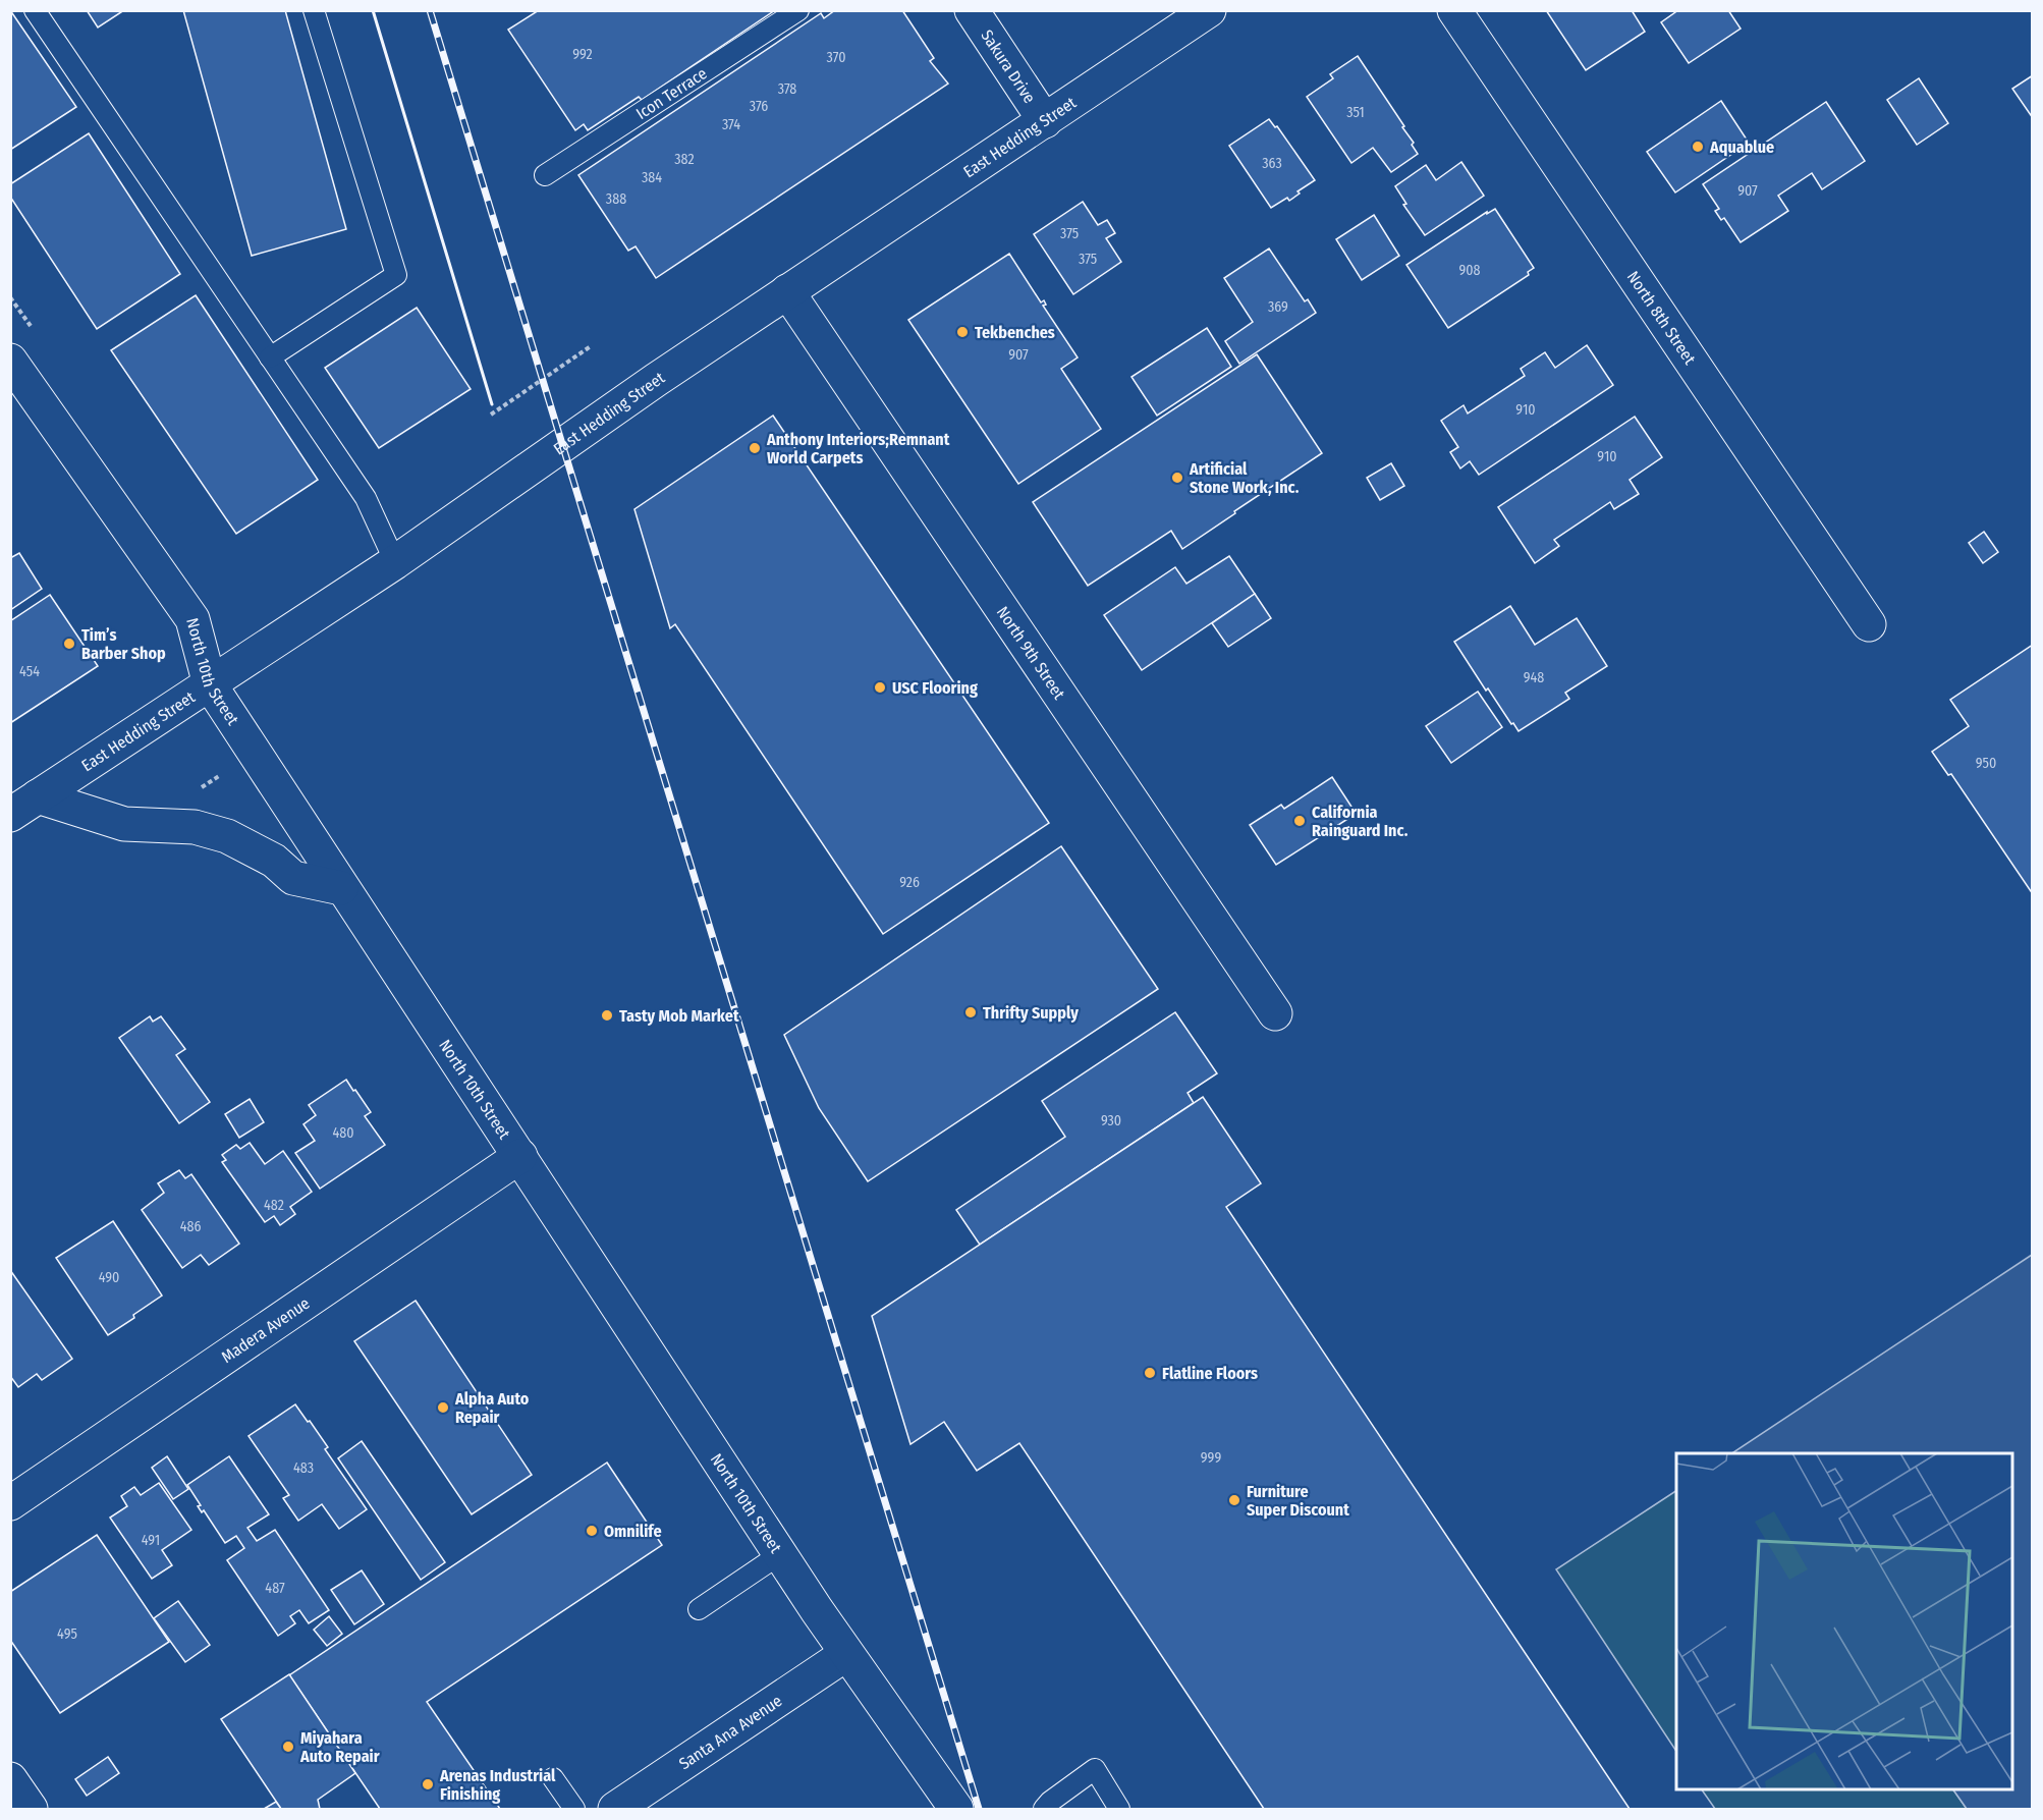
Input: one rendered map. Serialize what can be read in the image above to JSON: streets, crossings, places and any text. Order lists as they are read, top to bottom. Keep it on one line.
{"streets":{"main road":["Sakura Drive","East Hedding Street","North 8th Street","North 9th Street","North 10th Street","Madera Avenue","Santa Ana Avenue"],"lane":["Icon Terrace"]},"crossings":[["Sakura Drive","East Hedding Street"],["East Hedding Street","North 9th Street"],["East Hedding Street","North 10th Street"],["North 10th Street","Madera Avenue"],["North 10th Street","Santa Ana Avenue"]],"places":["Aquablue","Tekbenches","Anthony Interiors;Remnant World Carpets","Artificial Stone Work, Inc.","Tim’s Barber Shop","USC Flooring","California Rainguard Inc.","Thrifty Supply","Tasty Mob Market","Flatline Floors","Alpha Auto Repair","Furniture Super Discount","Omnilife","Miyahara Auto Repair","Arenas Industrial Finishing"],"house_numbers":["992","370","378","376","351","374","382","363","384","907","388","375","375","908","369","907","910","910","454","948","950","926","930","480","482","486","490","999","483","491","487","495"]}
